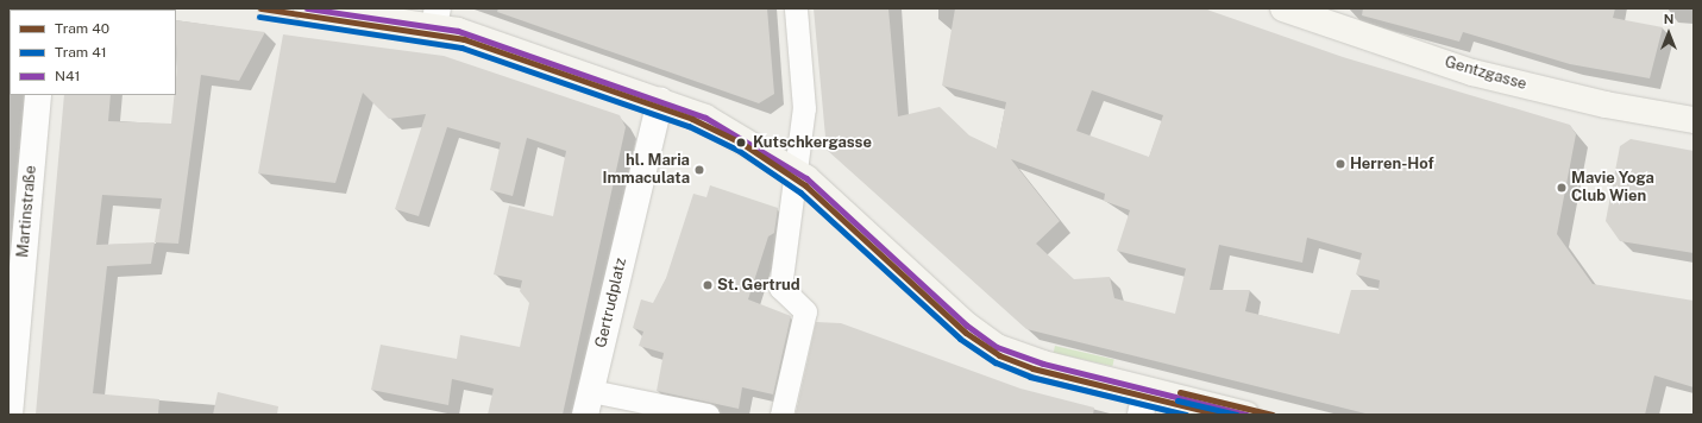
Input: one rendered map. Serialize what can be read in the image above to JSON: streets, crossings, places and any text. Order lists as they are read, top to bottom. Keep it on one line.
{"streets":{"main road":["Gentzgasse"],"street":["Martinstraße","Gertrudplatz"]},"places":["Kutschkergasse","Herren-Hof","hl. Maria Immaculata","Mavie Yoga Club Wien","St. Gertrud"],"lines":["tram line 40","transit line N41","tram line 41"],"legend":["Tram 40","Tram 41","N41"],"north":"top"}
